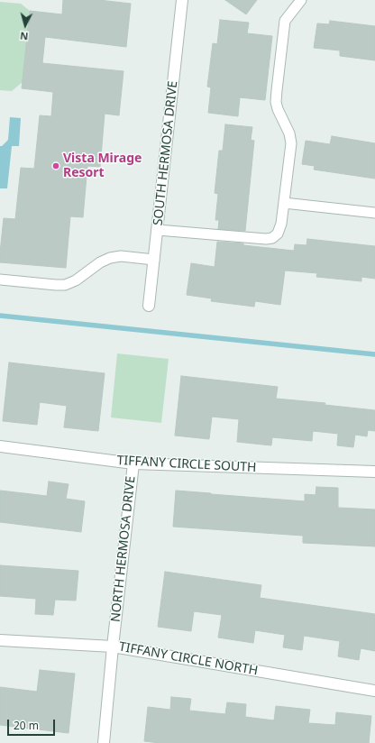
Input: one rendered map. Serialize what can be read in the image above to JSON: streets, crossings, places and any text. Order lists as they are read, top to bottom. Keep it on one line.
{"streets":{"street":["SOUTH HERMOSA DRIVE","TIFFANY CIRCLE SOUTH","NORTH HERMOSA DRIVE","TIFFANY CIRCLE NORTH"]},"crossings":[["TIFFANY CIRCLE SOUTH","NORTH HERMOSA DRIVE"],["NORTH HERMOSA DRIVE","TIFFANY CIRCLE NORTH"]],"places":["Vista Mirage Resort"],"scale_bar":"20 m","north":"bottom"}
